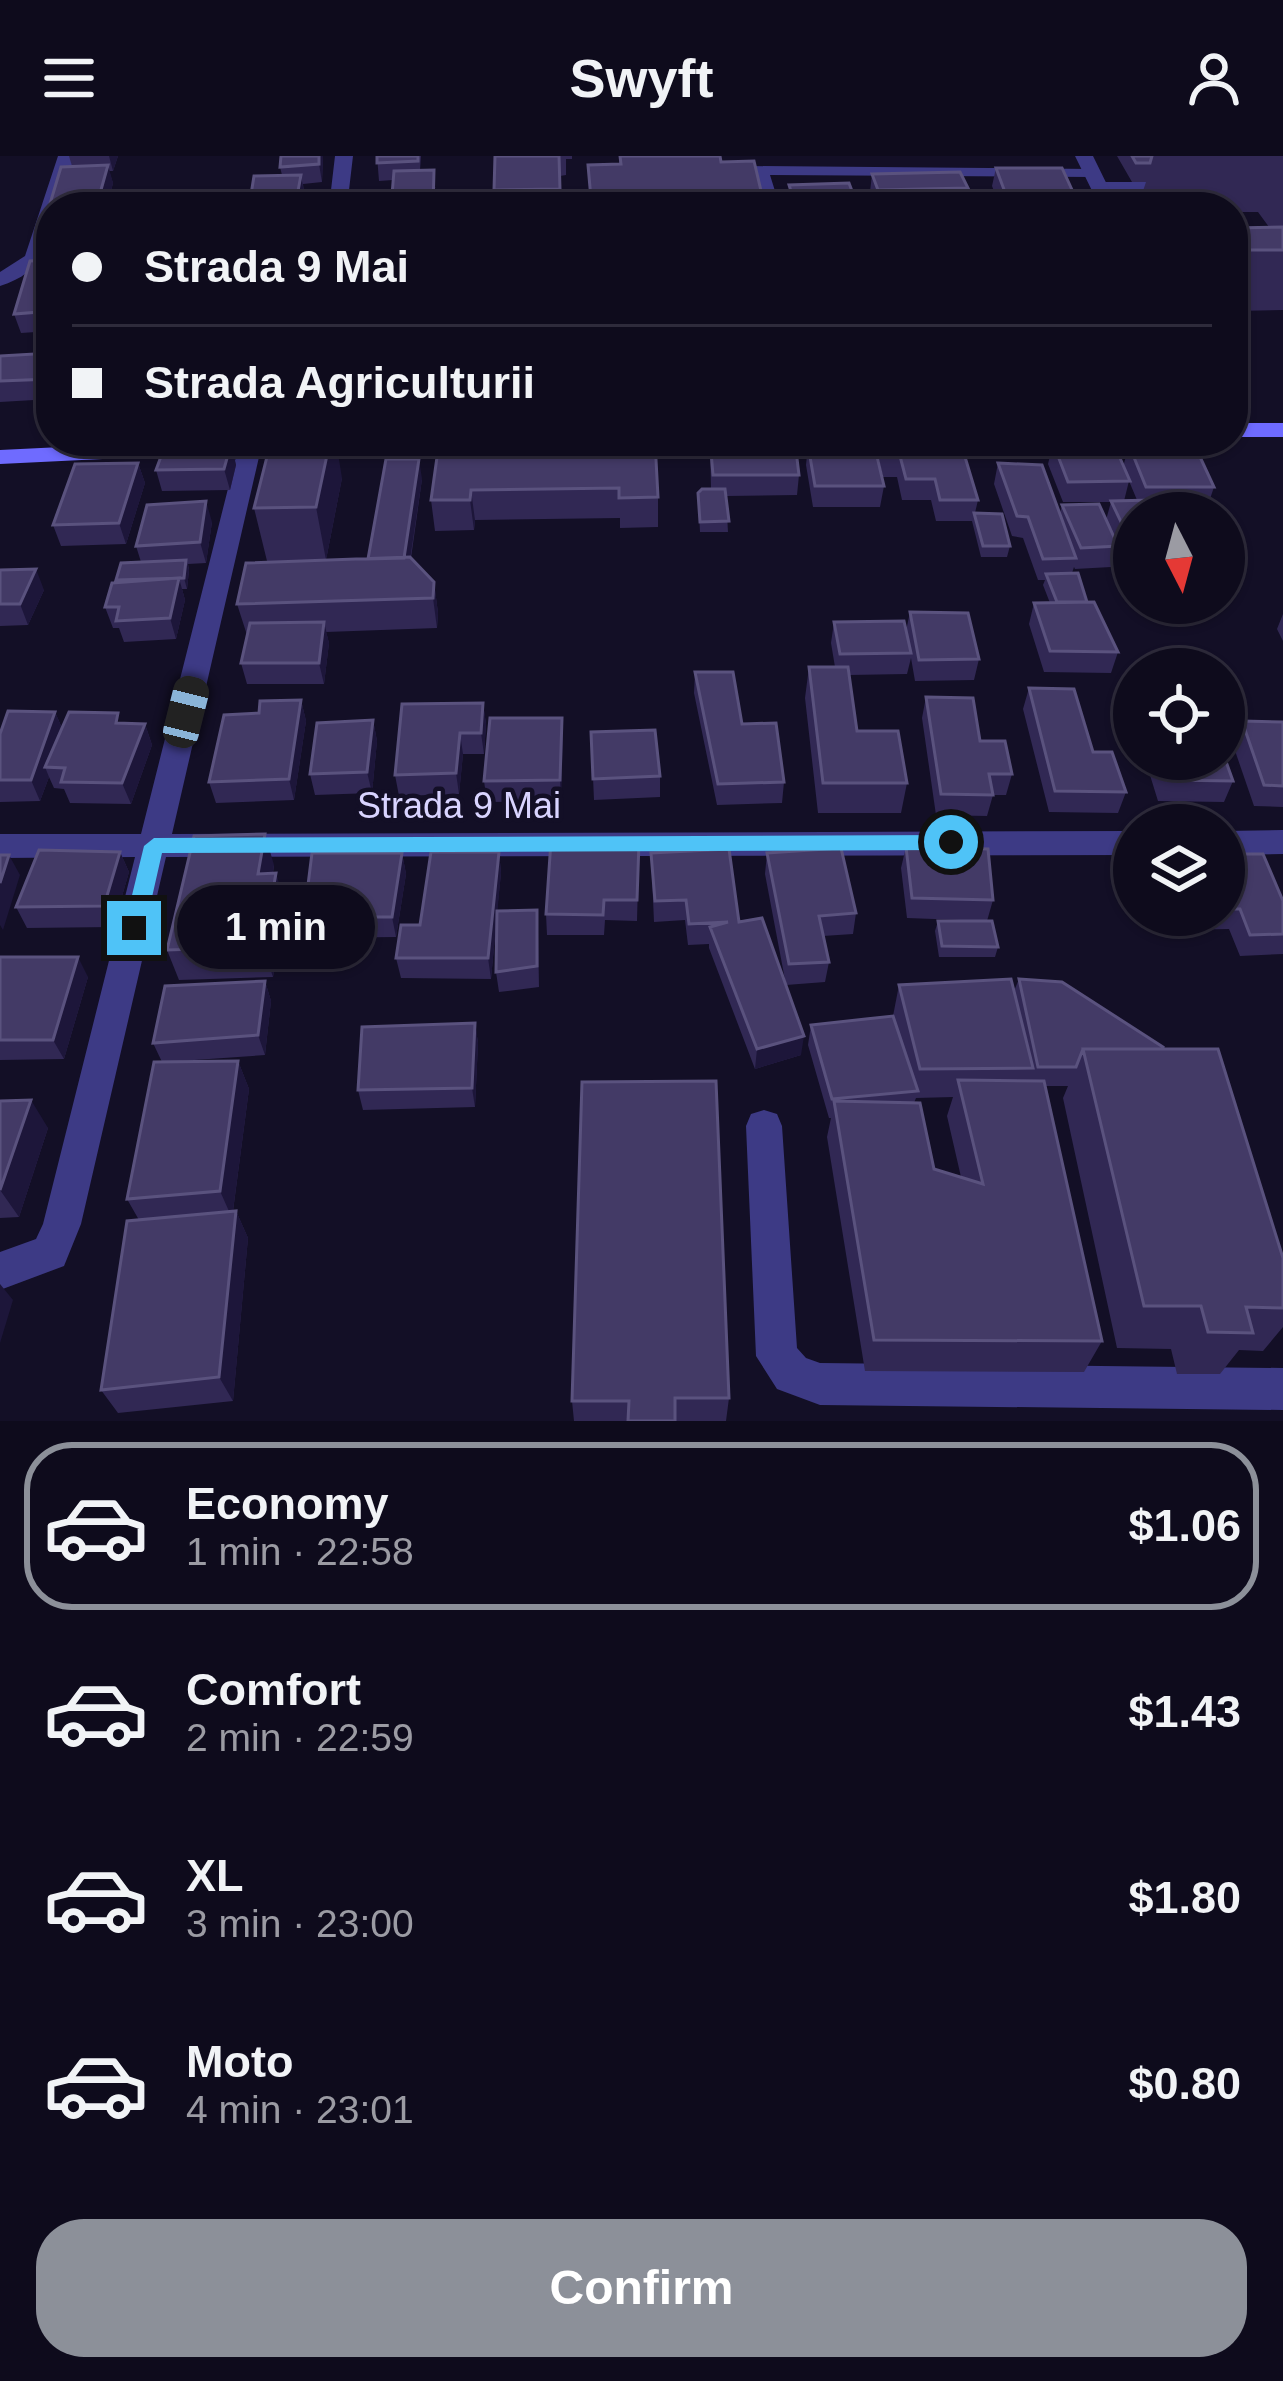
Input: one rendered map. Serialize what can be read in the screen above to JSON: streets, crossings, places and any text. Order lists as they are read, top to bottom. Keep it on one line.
{"streets":{"street":["Strada 9 Mai"]},"north":"bottom","page":{"header":"Swyft","banner":["Strada 9 Mai","Strada Agriculturii"],"bubble":"1 min","list":[{"name":"Economy","note":"1 min · 22:58","value":"$1.06"},{"name":"Comfort","note":"2 min · 22:59","value":"$1.43"},{"name":"XL","note":"3 min · 23:00","value":"$1.80"},{"name":"Moto","note":"4 min · 23:01","value":"$0.80"}],"buttons":"Confirm"}}
